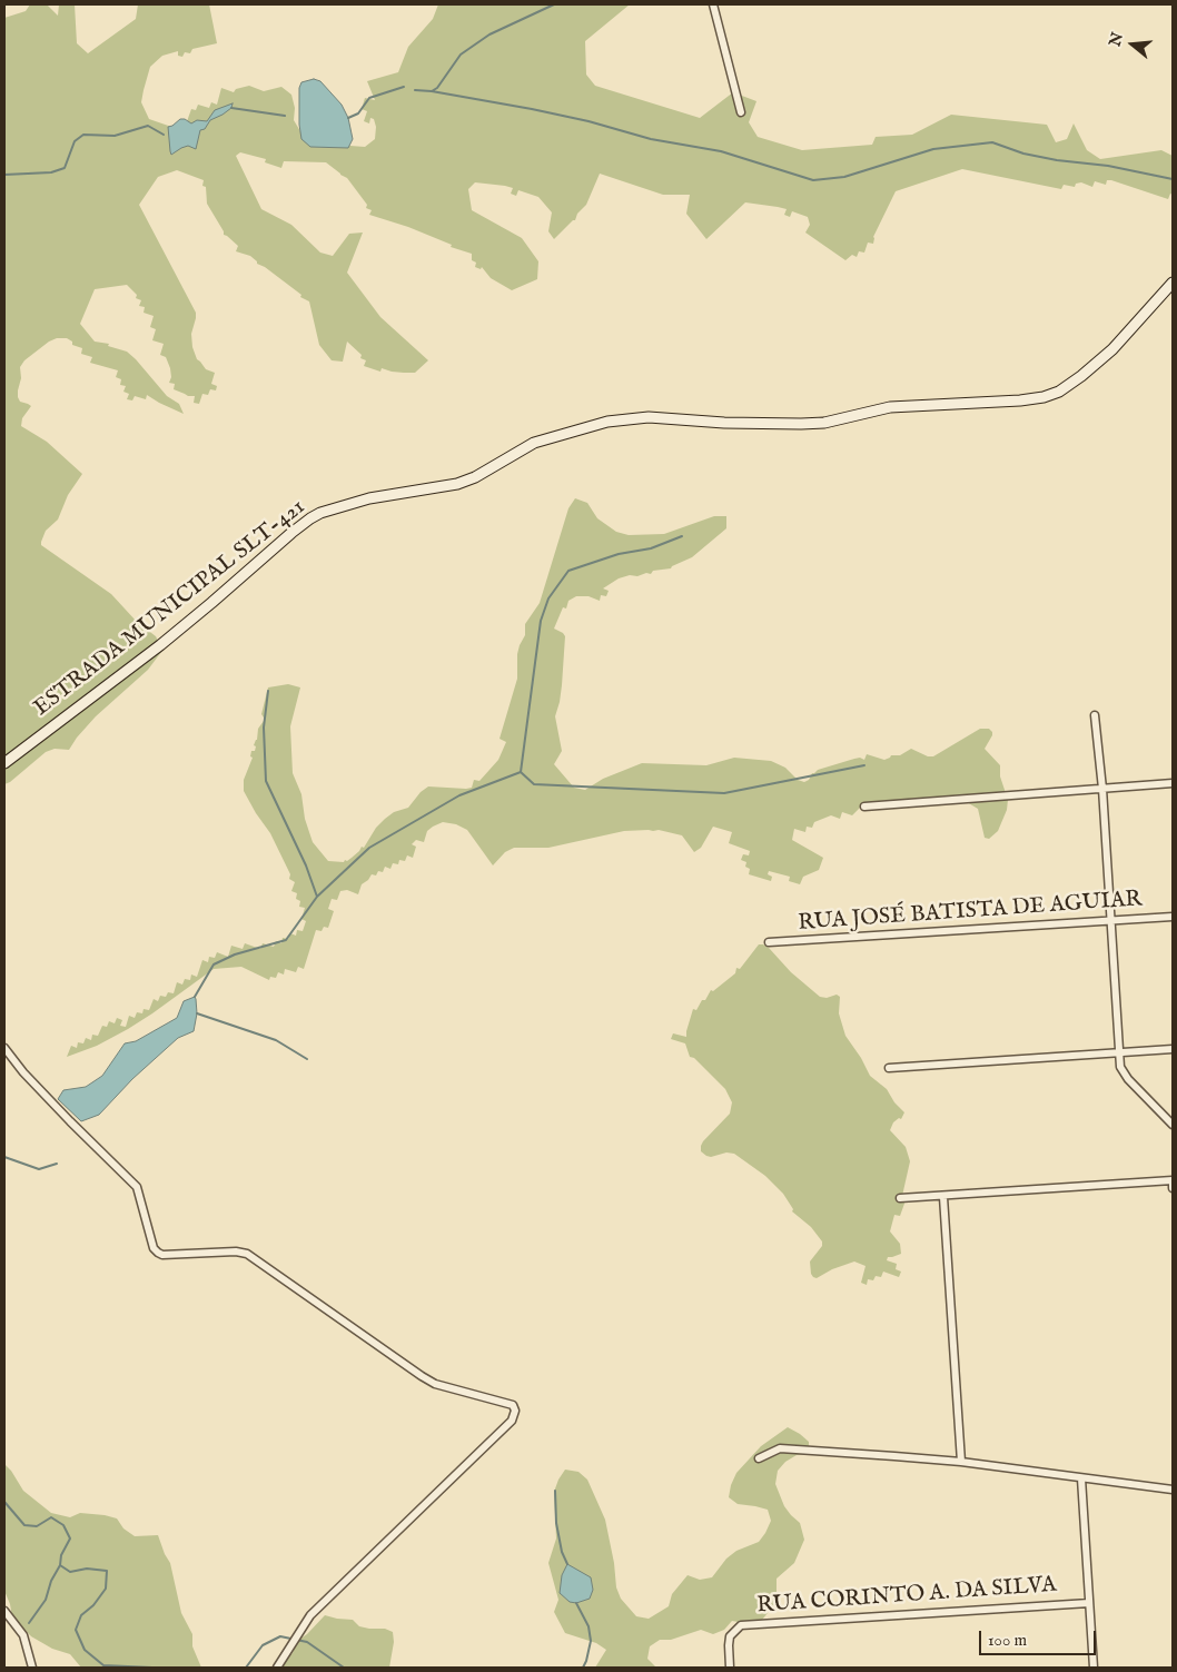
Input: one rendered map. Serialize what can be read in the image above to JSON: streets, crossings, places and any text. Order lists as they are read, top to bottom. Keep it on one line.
{"streets":{"street":["ESTRADA MUNICIPAL SLT-421","RUA JOSÉ BATISTA DE AGUIAR","RUA CORINTO A. DA SILVA"]},"scale_bar":"100 m","north":"left"}
